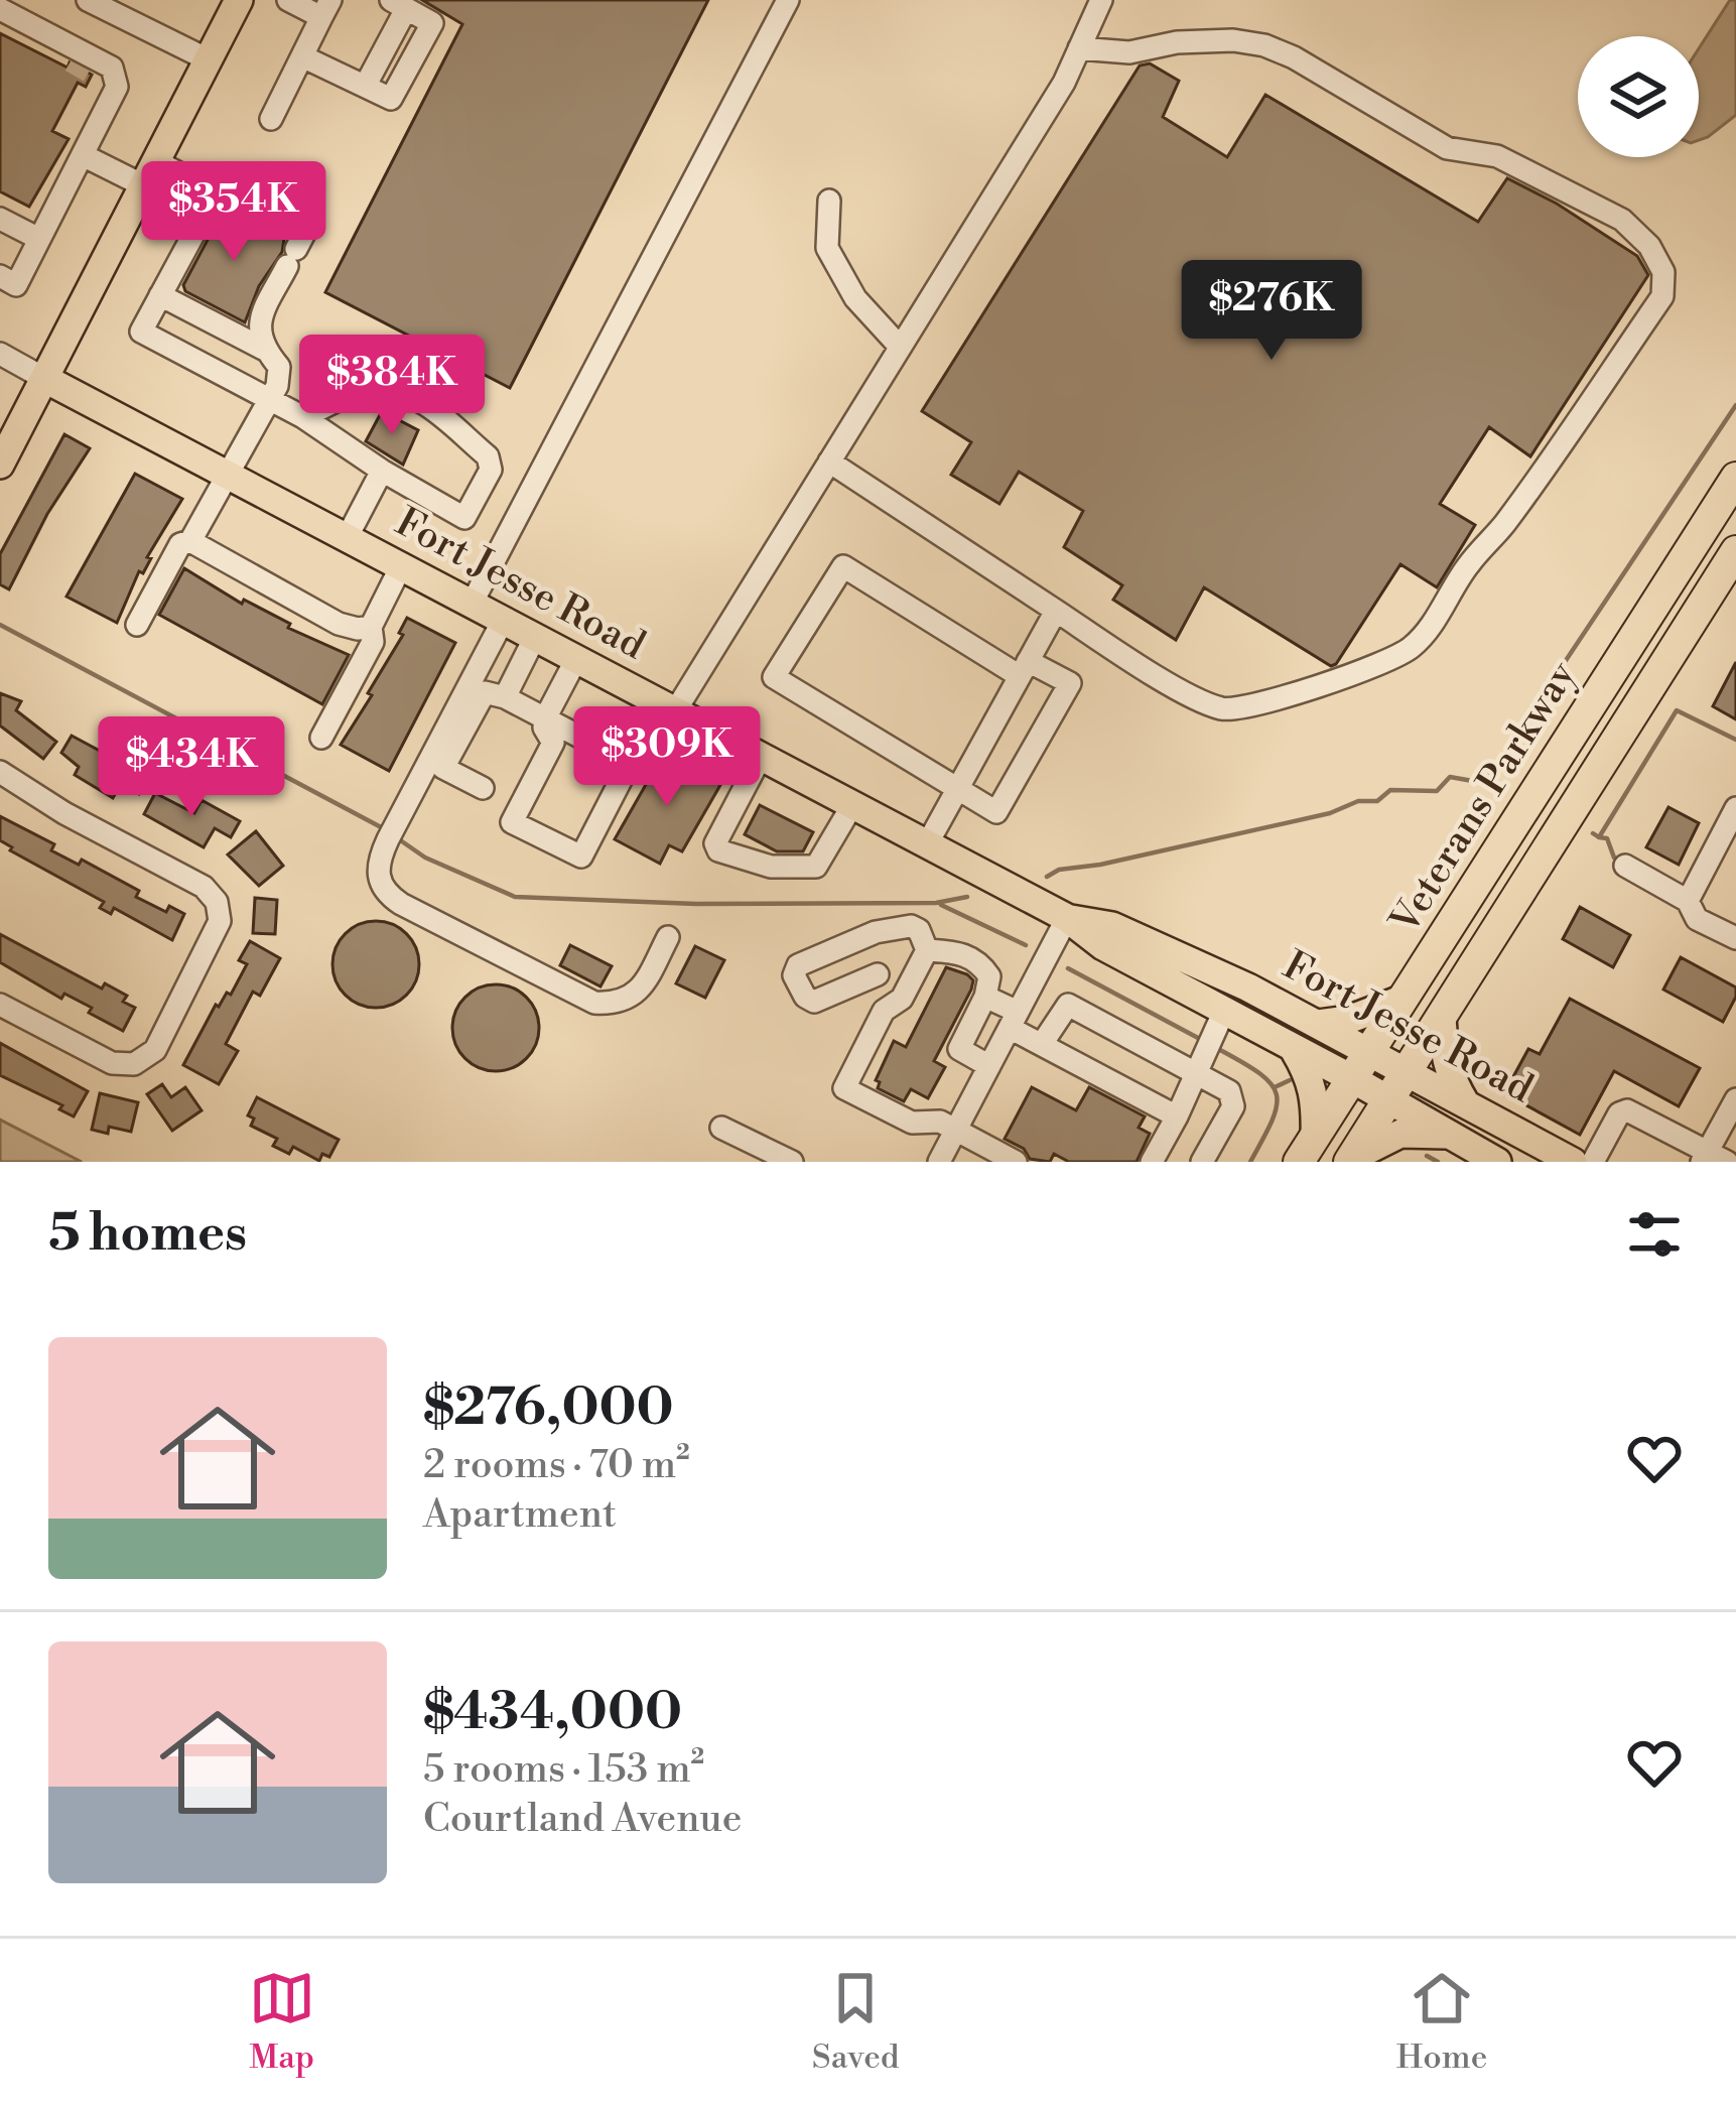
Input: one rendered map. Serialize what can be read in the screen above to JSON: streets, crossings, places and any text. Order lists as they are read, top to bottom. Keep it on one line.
{"streets":{"highway":["Veterans Parkway"],"main road":["Fort Jesse Road"]},"crossings":[["Fort Jesse Road","Veterans Parkway"]],"page":{"price":["$354K","$276K","$384K","$309K","$434K"],"heading":"5 homes","list":[{"name":"$276,000","note":"2 rooms · 70 m² · Apartment"},{"name":"$434,000","note":"5 rooms · 153 m² · Courtland Avenue"}],"tabs":["Map","Saved","Home"]}}
